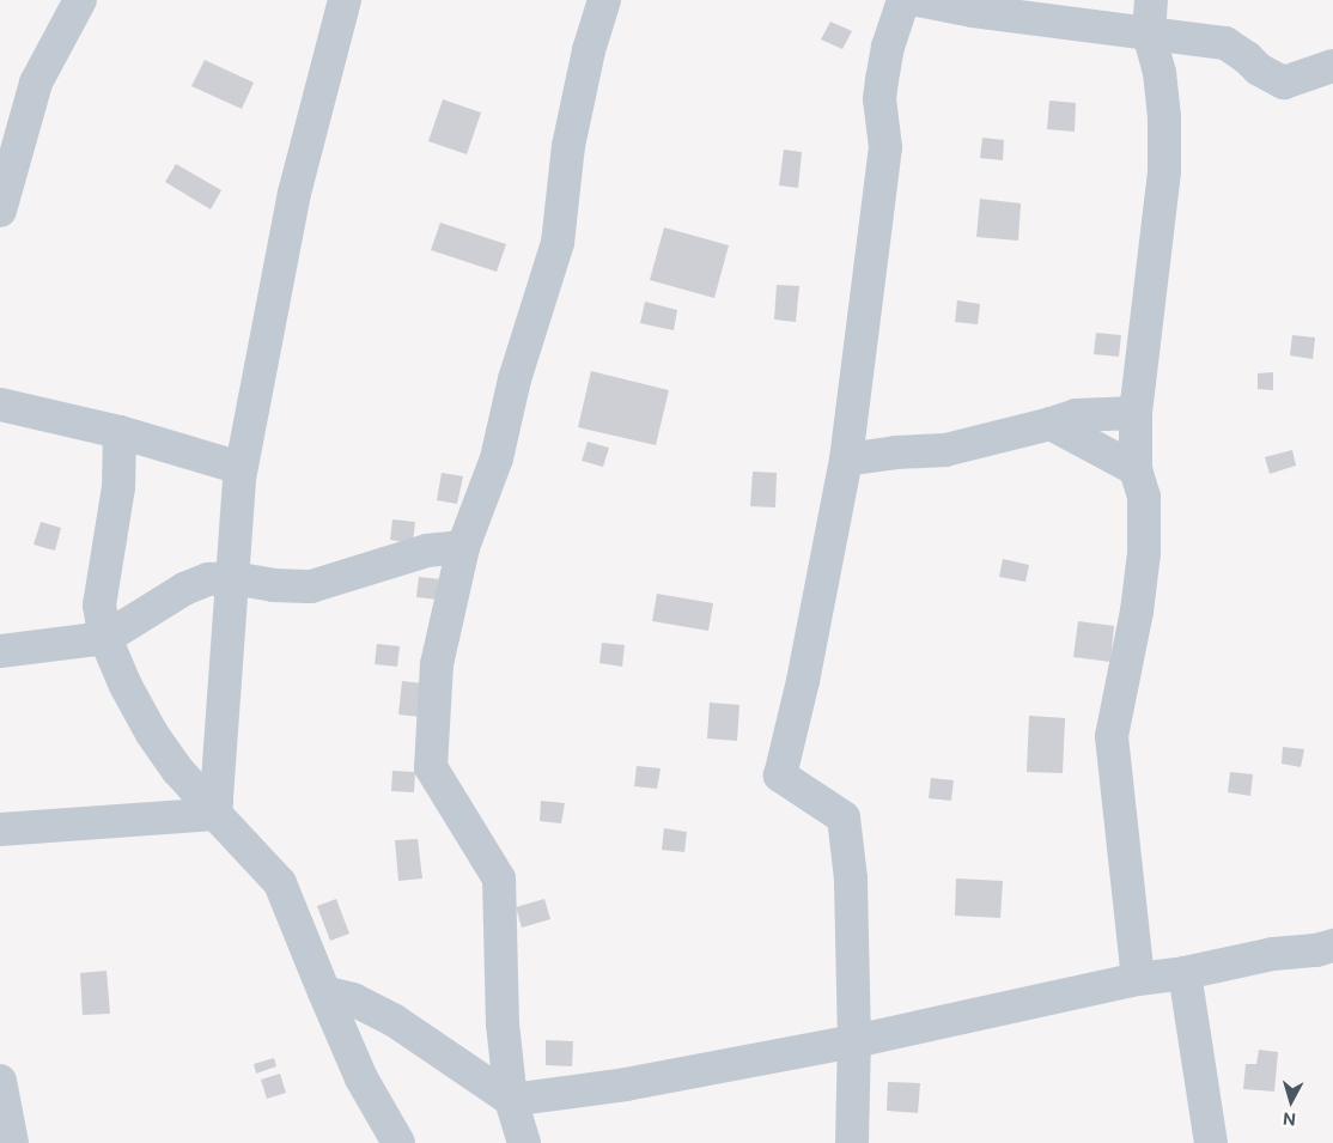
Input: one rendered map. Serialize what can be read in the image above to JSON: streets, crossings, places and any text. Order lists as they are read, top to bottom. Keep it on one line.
{"north":"bottom"}
